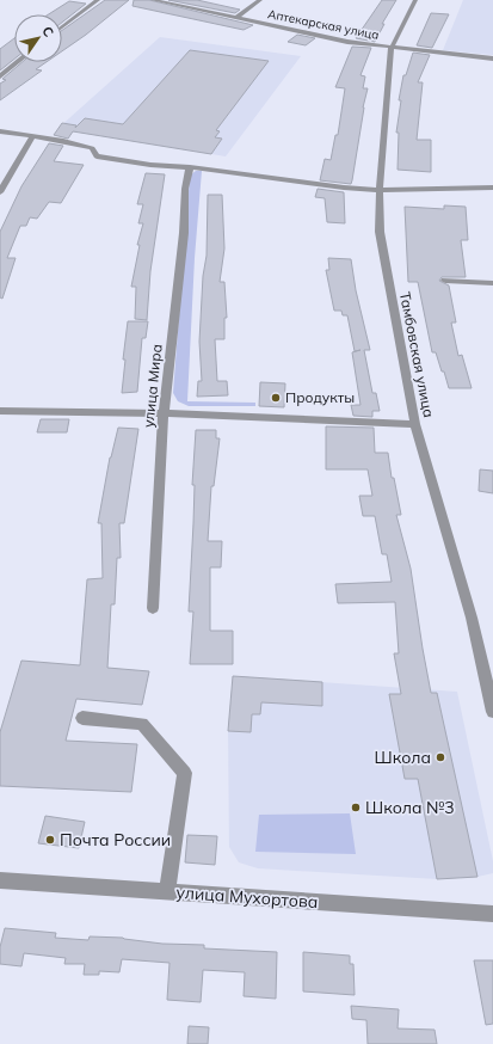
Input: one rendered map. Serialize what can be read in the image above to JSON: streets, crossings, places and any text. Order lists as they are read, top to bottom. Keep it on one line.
{"streets":{"street":["Аптекарская улица","Тамбовская улица","улица Мира","улица Мухортова"]},"crossings":[["Аптекарская улица","Тамбовская улица"]],"places":["Продукты","Школа","Школа №3","Почта России"],"north":"top right"}
